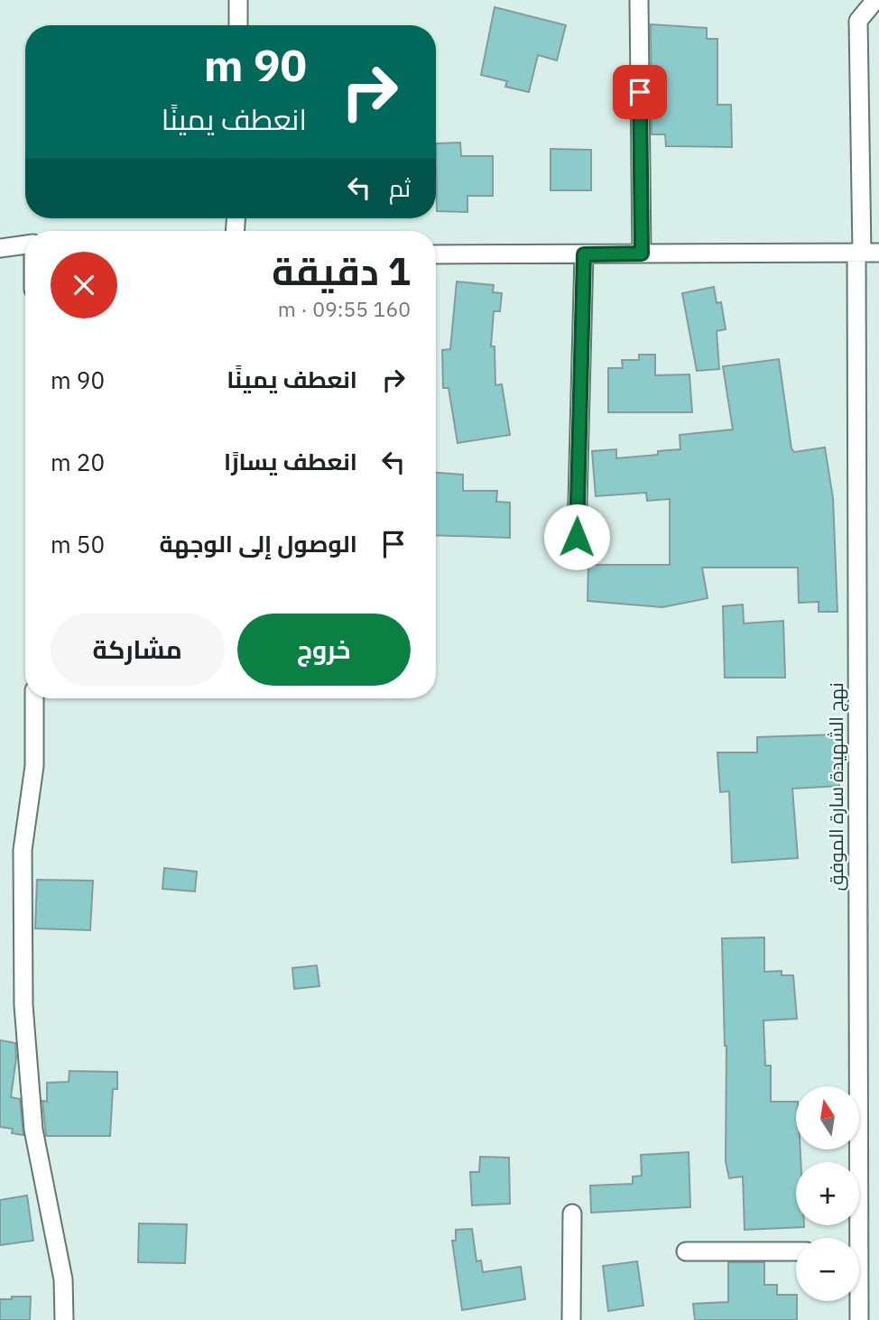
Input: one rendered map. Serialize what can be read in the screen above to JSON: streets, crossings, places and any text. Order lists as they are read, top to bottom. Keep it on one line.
{"streets":{"street":["نهج الشهيدة سارة الموفق"]},"north":"top","page":{"turn":["90 m","انعطف يمينًا"],"then":"ثم","heading":["1 دقيقة","160 m · 09:55"],"list":[{"name":"انعطف يمينًا","value":"90 m"},{"name":"انعطف يسارًا","value":"20 m"},{"name":"الوصول إلى الوجهة","value":"50 m"}],"buttons":["خروج","مشاركة"],"map_buttons":["+","−"]}}
